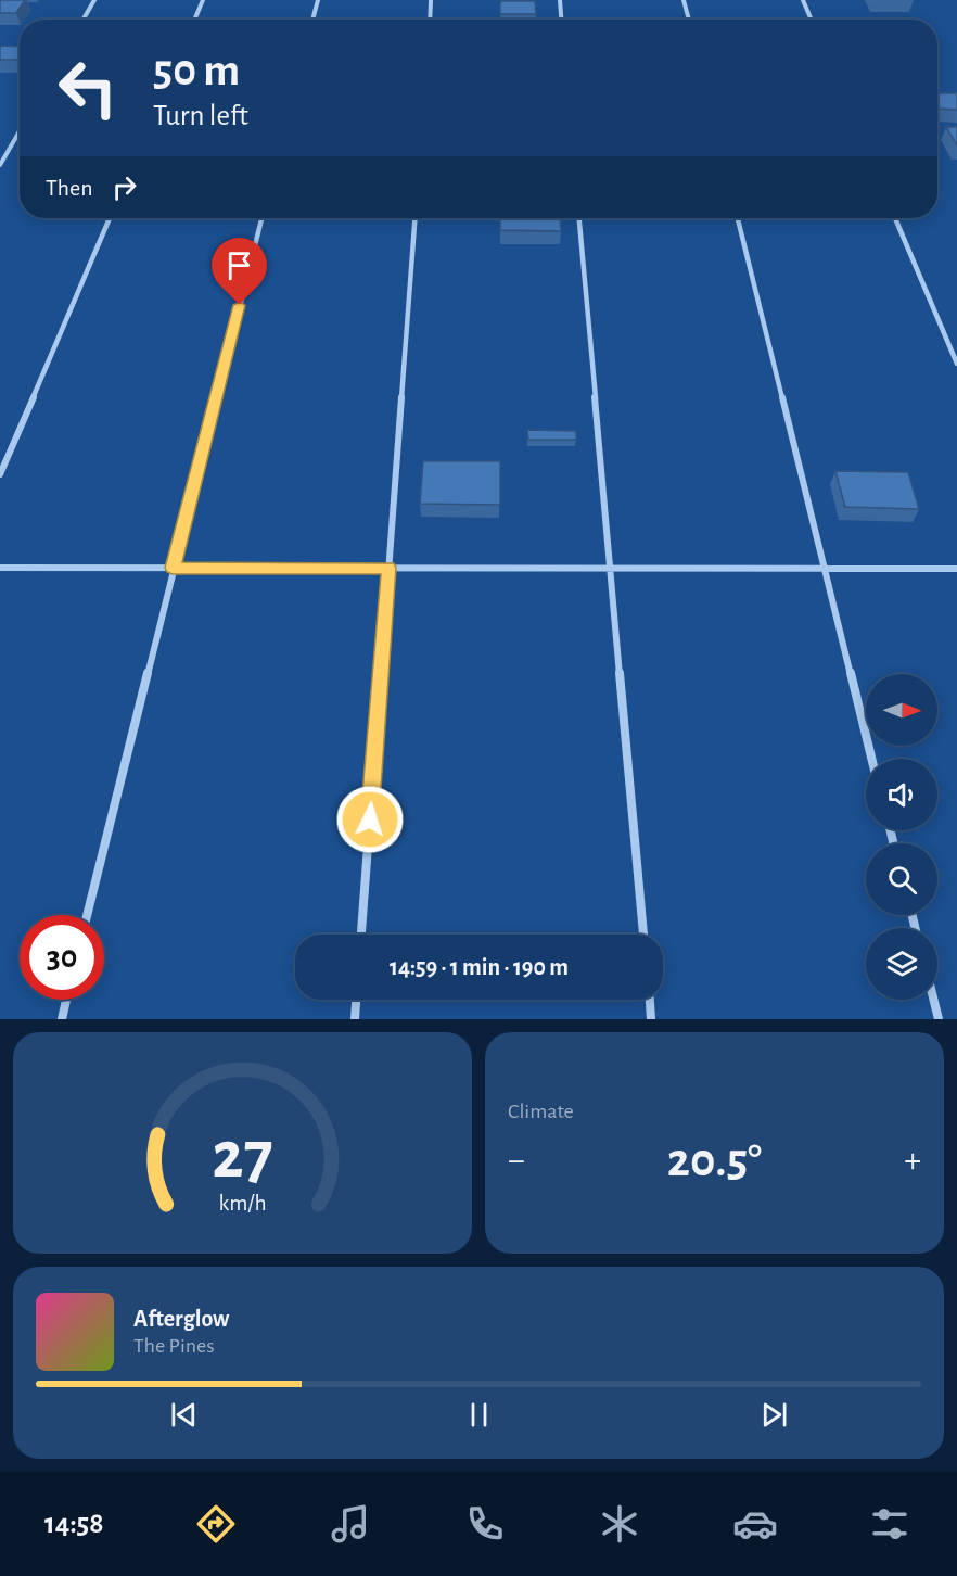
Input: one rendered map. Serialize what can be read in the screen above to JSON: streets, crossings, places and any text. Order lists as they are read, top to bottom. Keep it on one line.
{"north":"right","page":{"turn":["50 m","Turn left"],"then":"Then","limit":"30","trip":"14:59 · 1 min · 190 m","tile":"Climate","heat":["−","20.5°","+"],"song":["Afterglow","The Pines"],"tabs":"14:58","gauge":["27","km/h"]}}
